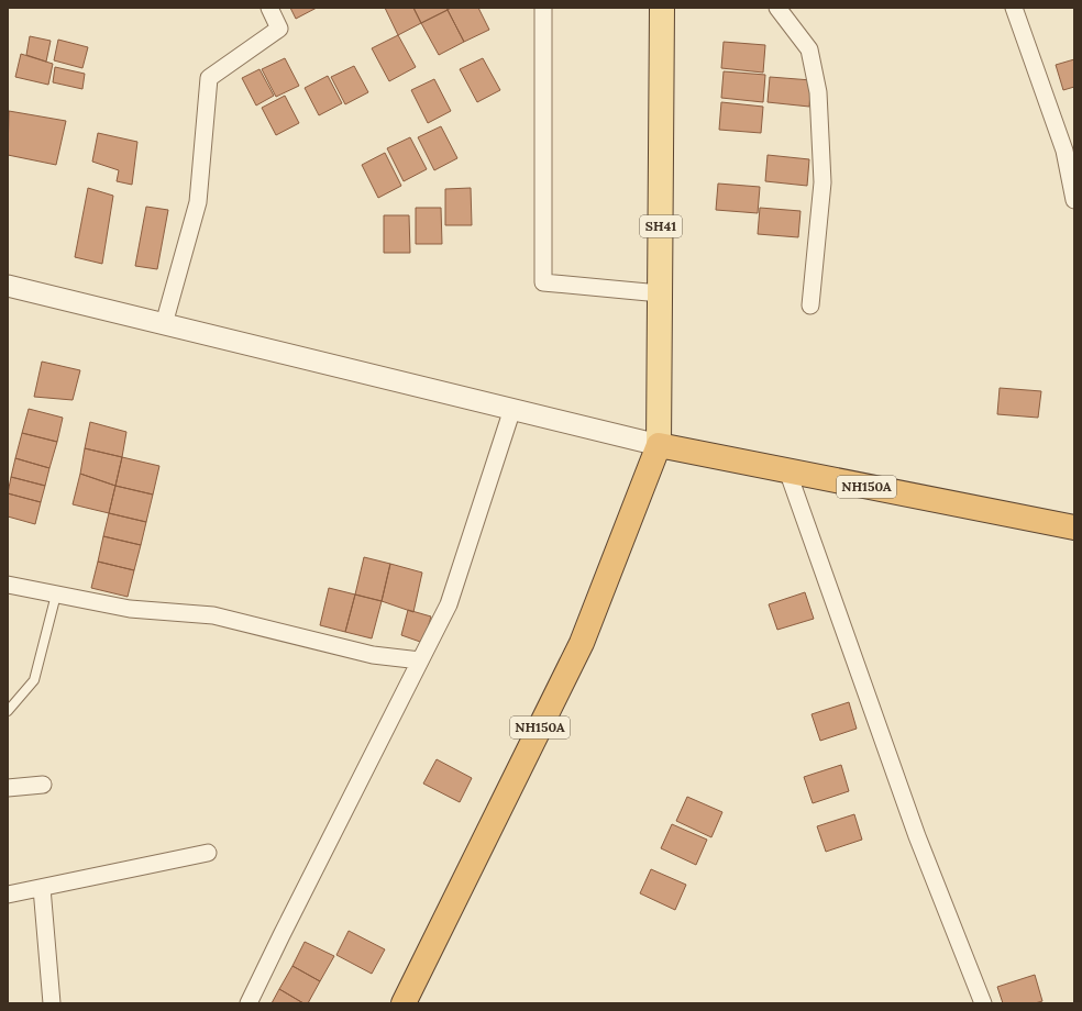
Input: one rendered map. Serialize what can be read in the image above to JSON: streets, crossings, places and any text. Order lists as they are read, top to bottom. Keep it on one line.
{"streets":{"highway":["NH150A"],"main road":["SH41"]},"crossings":[["SH41","NH150A"]]}
